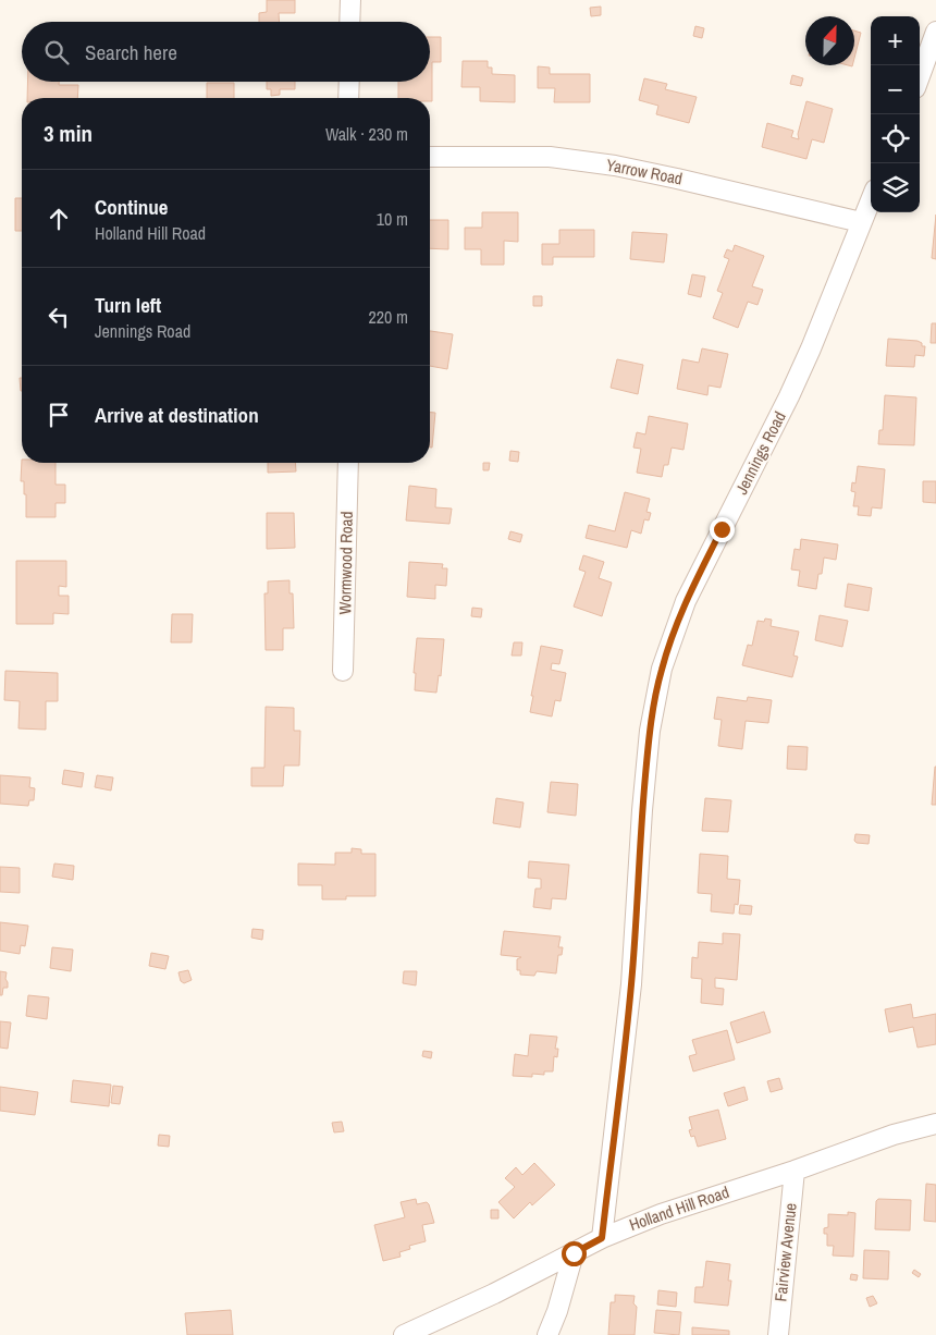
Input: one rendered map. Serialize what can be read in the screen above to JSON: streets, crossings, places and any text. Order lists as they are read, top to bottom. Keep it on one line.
{"streets":{"street":["Yarrow Road","Jennings Road","Wormwood Road","Holland Hill Road","Fairview Avenue"]},"crossings":[["Yarrow Road","Jennings Road"],["Jennings Road","Holland Hill Road"],["Holland Hill Road","Fairview Avenue"]],"north":"top","page":{"map_buttons":["+","−"],"search":"Search here","heading":["3 min","Walk · 230 m"],"list":[["Continue","Holland Hill Road","10 m"],["Turn left","Jennings Road","220 m"],"Arrive at destination"]}}
